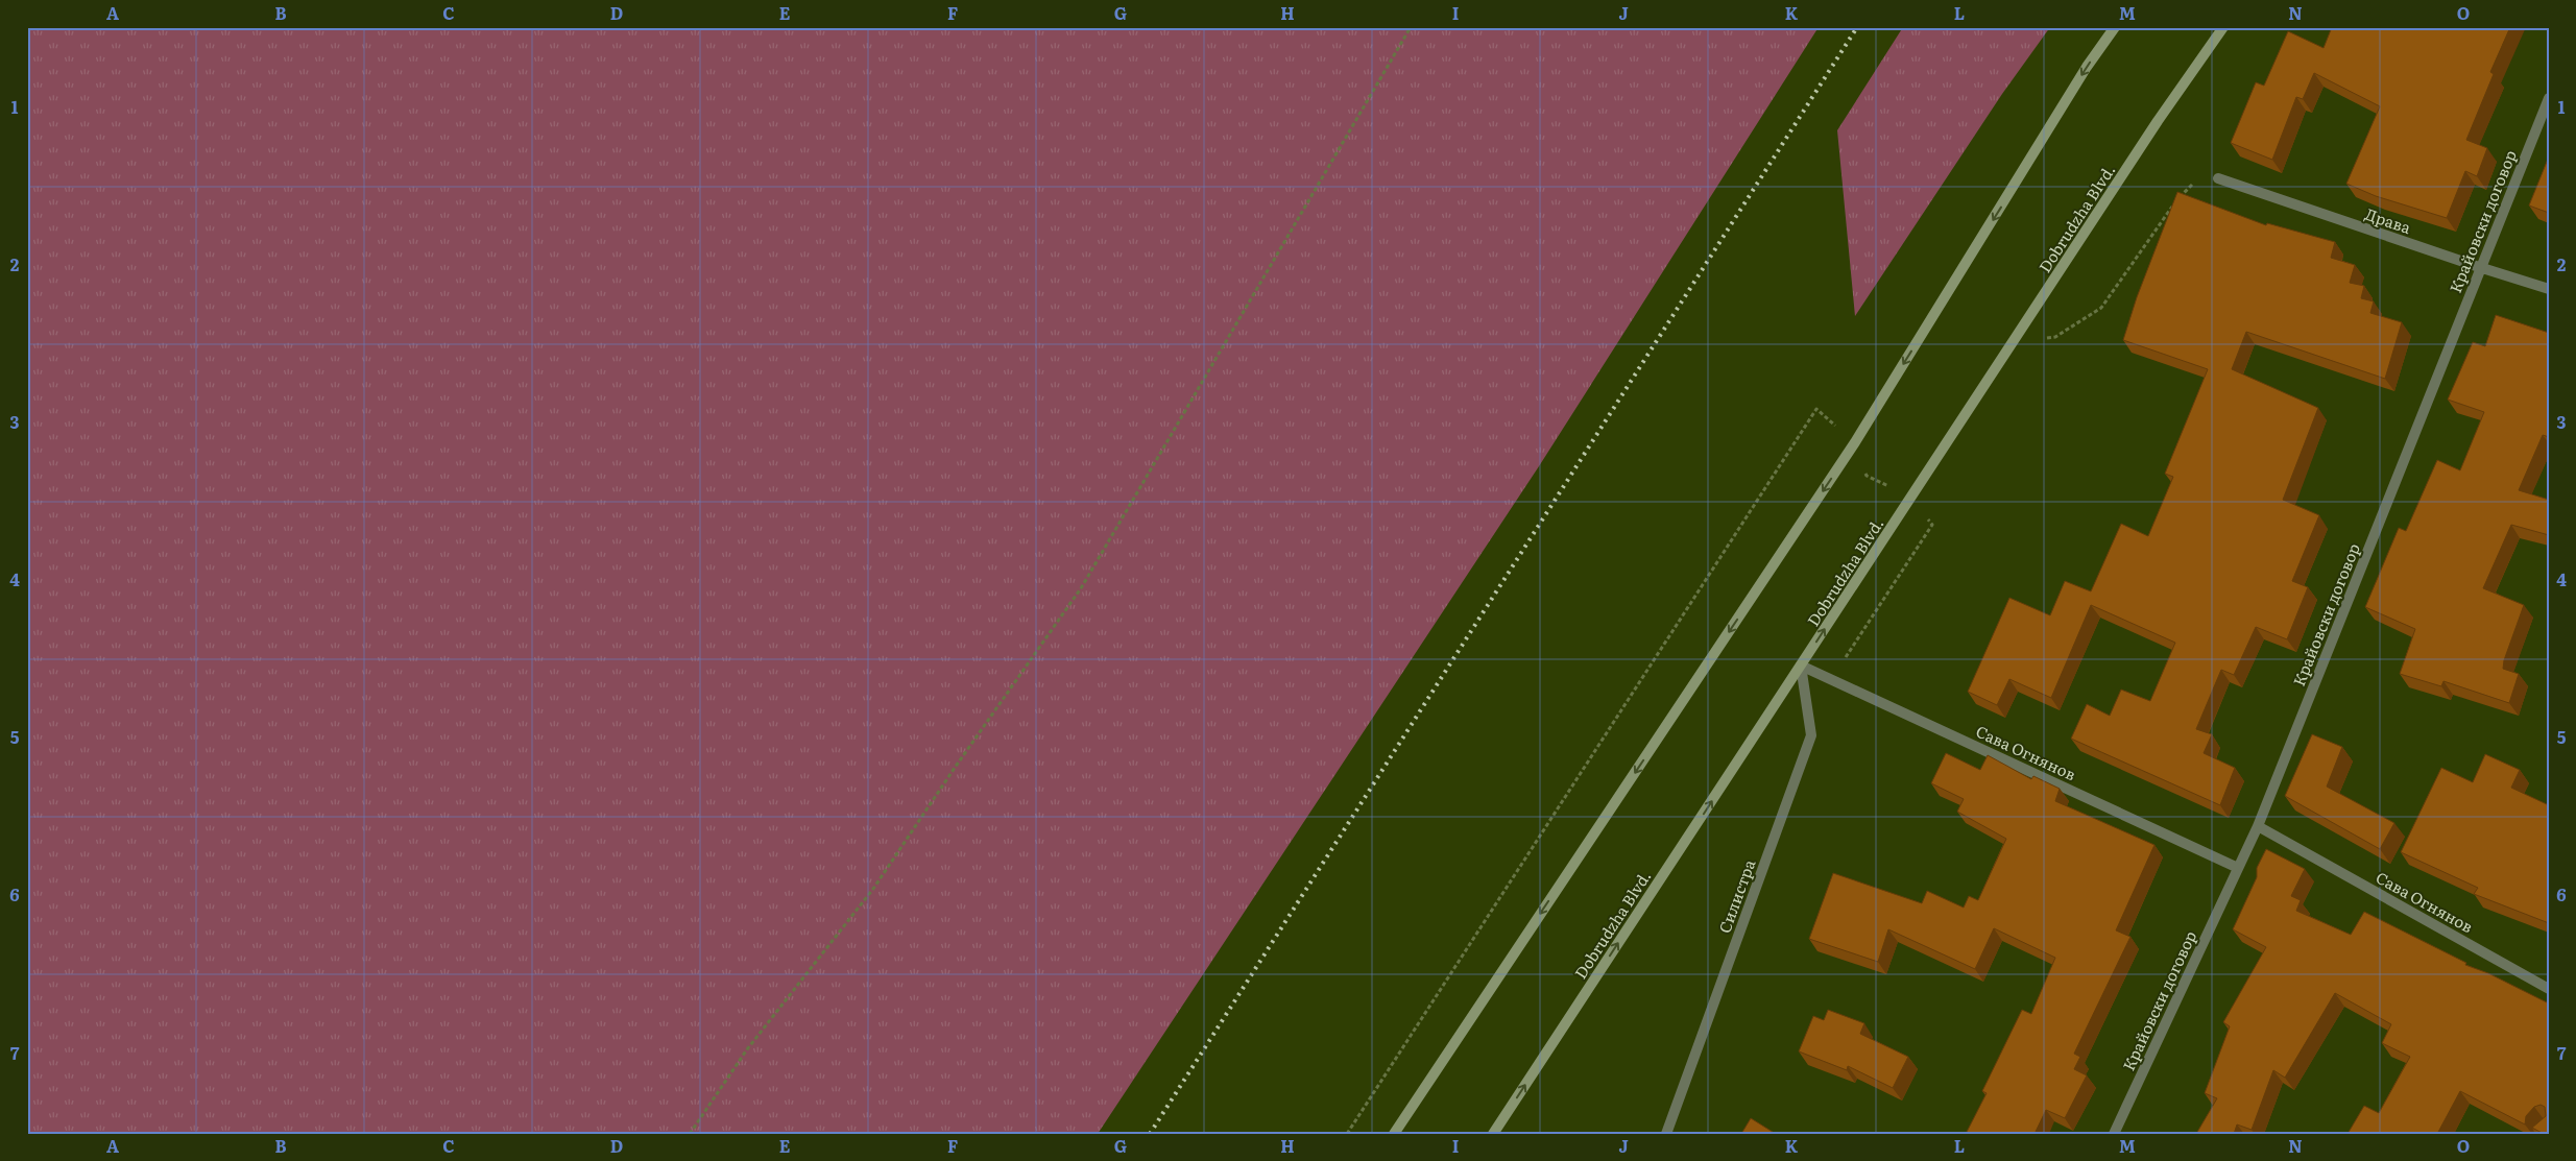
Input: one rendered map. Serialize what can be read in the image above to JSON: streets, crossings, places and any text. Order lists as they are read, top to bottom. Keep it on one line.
{"streets":{"main road":["Dobrudzha Blvd."],"street":["Драва","Крайовски договор","Сава Огнянов","Силистра"]},"crossings":[["Dobrudzha Blvd.","Сава Огнянов"],["Dobrudzha Blvd.","Силистра"],["Драва","Крайовски договор"],["Крайовски договор","Сава Огнянов"],["Сава Огнянов","Силистра"]],"grid":{"columns":["A","B","C","D","E","F","G","H","I","J","K","L","M","N","O"],"rows":["1","2","3","4","5","6","7"]}}
